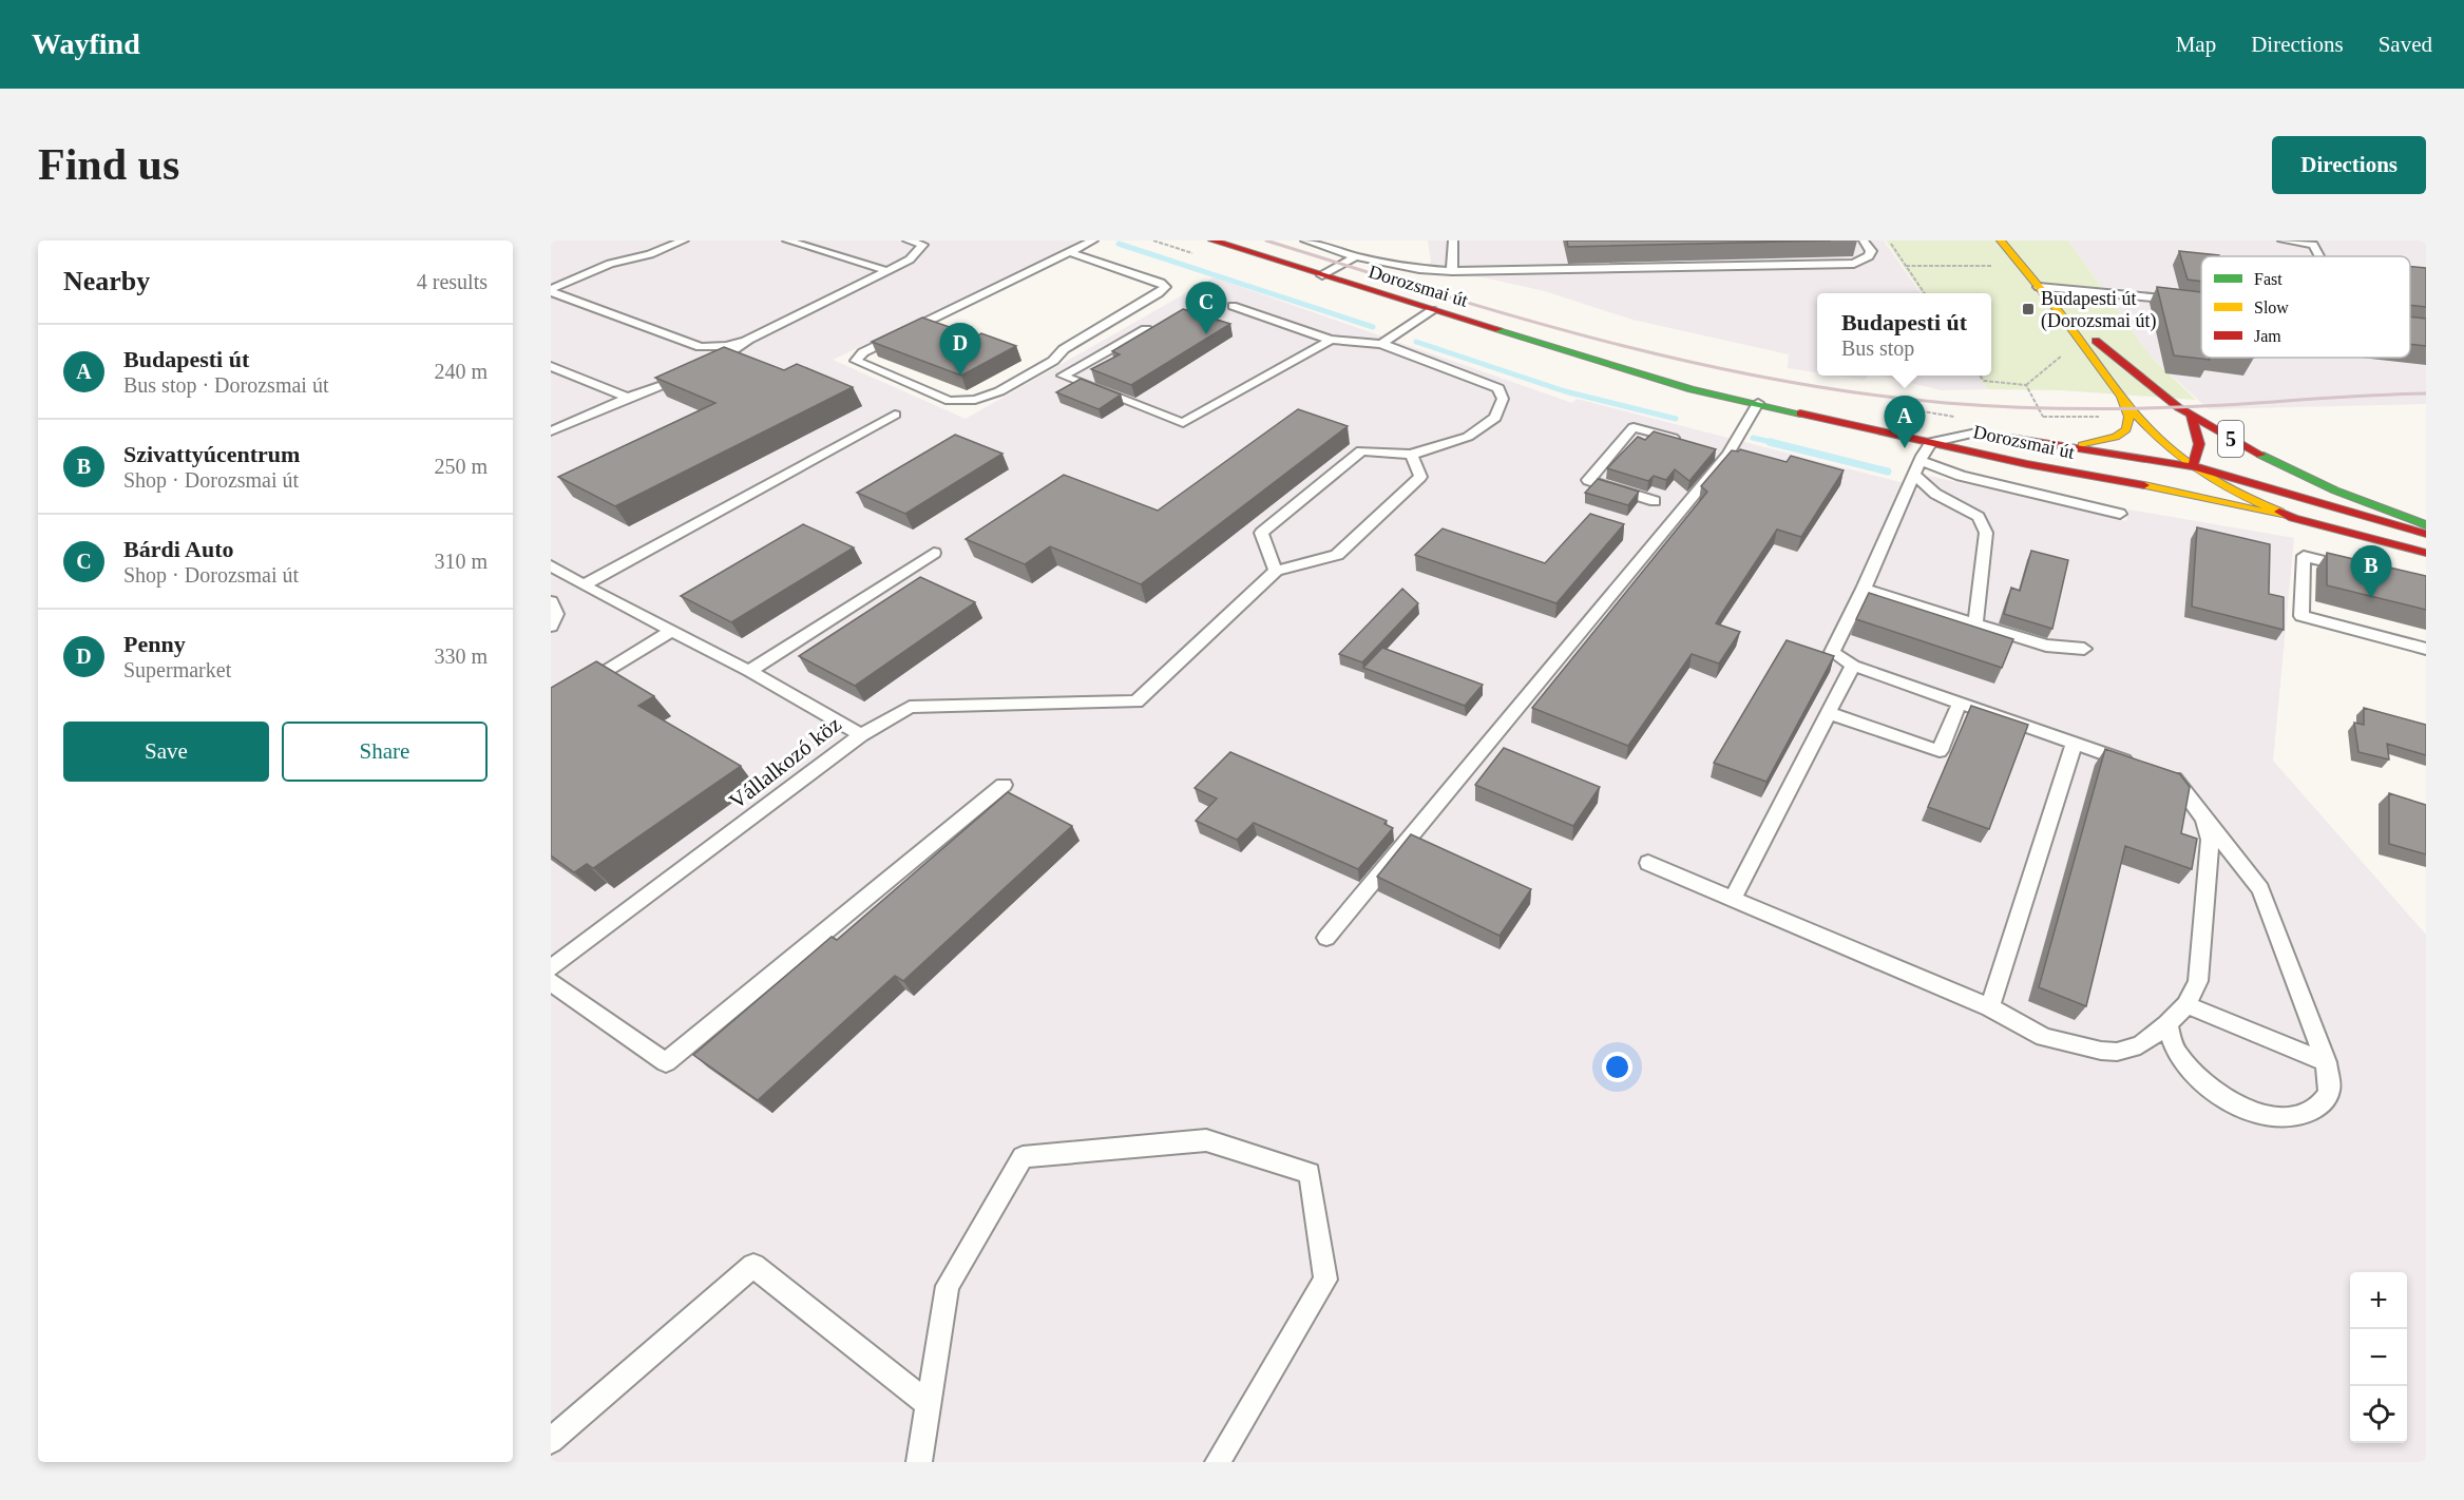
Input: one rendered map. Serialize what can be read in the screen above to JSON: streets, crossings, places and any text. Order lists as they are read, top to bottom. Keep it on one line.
{"streets":{"main road":["Dorozsmai út","5"],"lane":["Vállalkozó köz"]},"crossings":[["Dorozsmai út","5"]],"places":{"transit":["Budapesti út (Dorozsmai út)"]},"legend":["Fast","Slow","Jam"],"page":{"header":"Wayfind","nav":["Map","Directions","Saved"],"buttons":["Directions",["Save","Share"]],"title":"Find us","heading":["Nearby","4 results"],"pins":["C","D","A","B"],"popup":["Budapesti út","Bus stop"],"list":[{"mark":"A","name":"Budapesti út","note":"Bus stop · Dorozsmai út","value":"240 m"},{"mark":"B","name":"Szivattyúcentrum","note":"Shop · Dorozsmai út","value":"250 m"},{"mark":"C","name":"Bárdi Auto","note":"Shop · Dorozsmai út","value":"310 m"},{"mark":"D","name":"Penny","note":"Supermarket","value":"330 m"}],"map_buttons":["+","−"]}}
